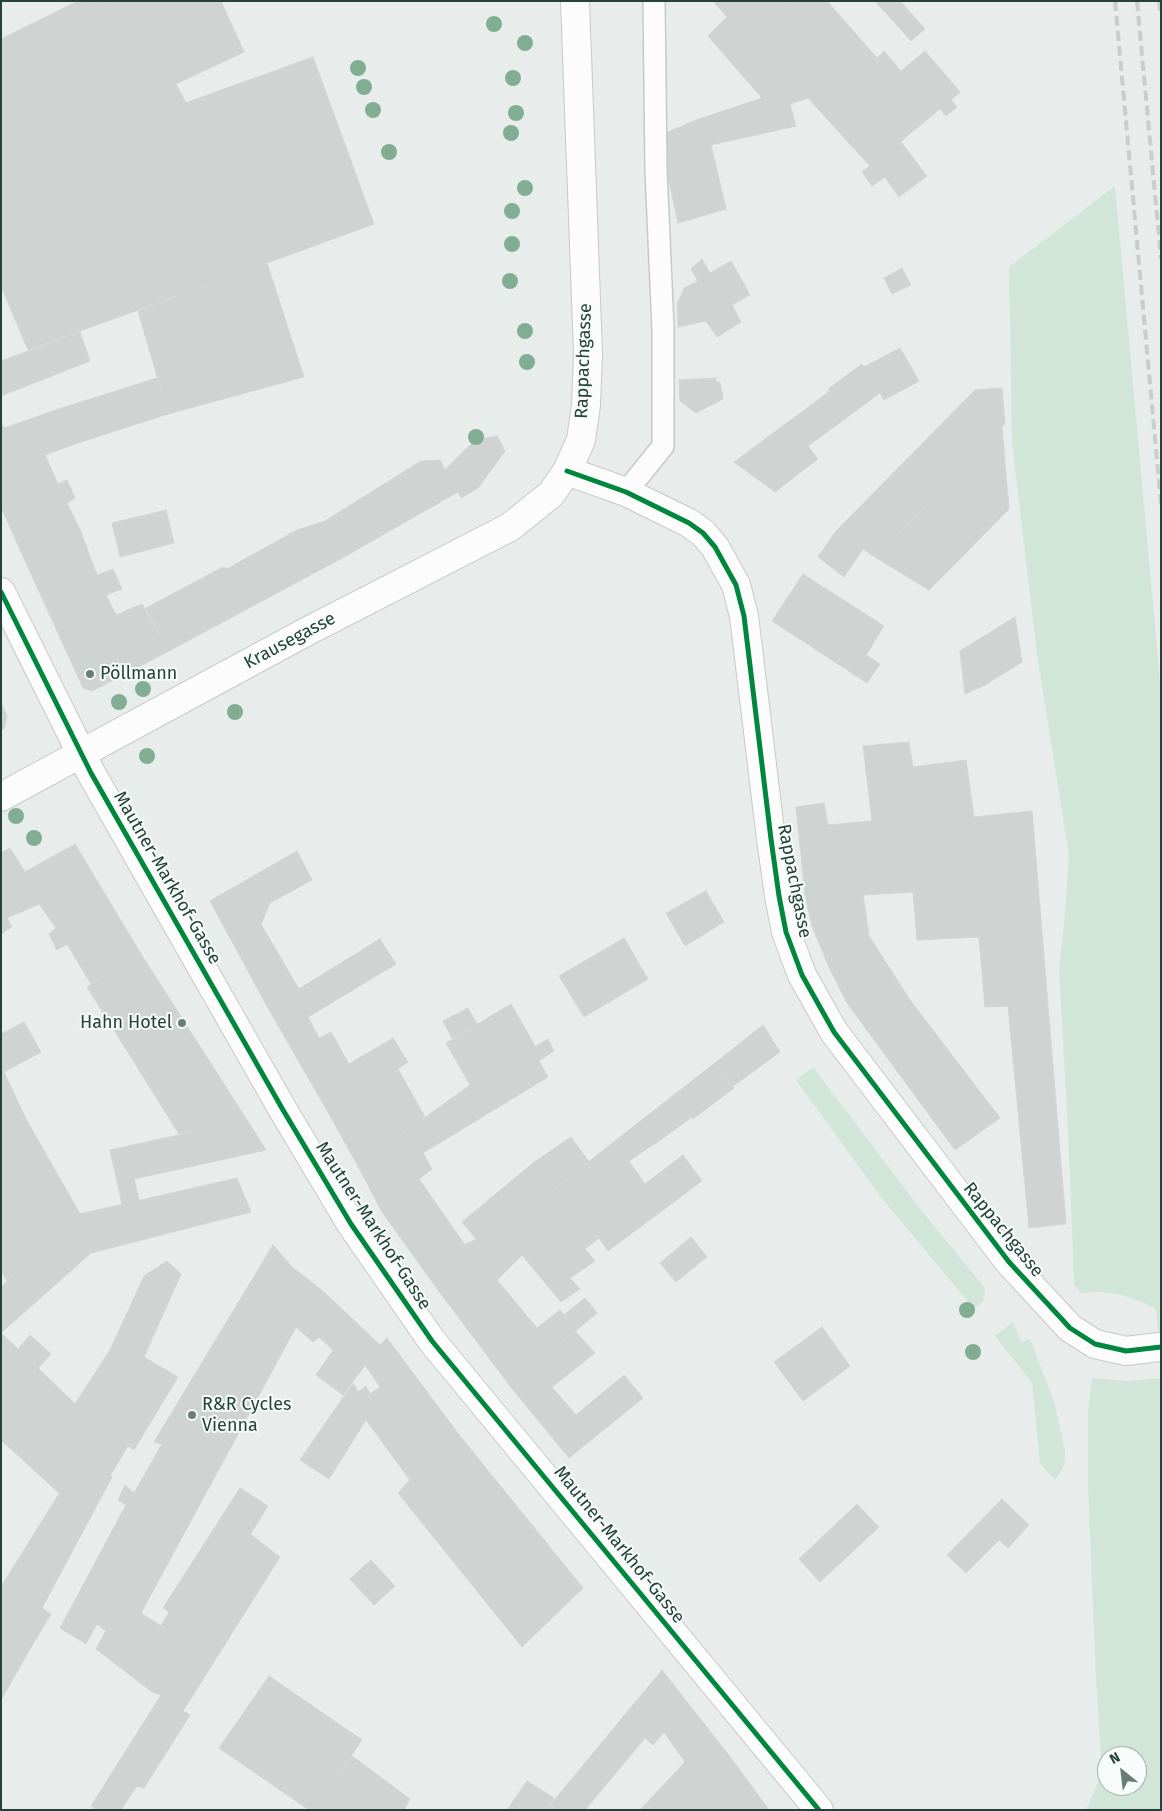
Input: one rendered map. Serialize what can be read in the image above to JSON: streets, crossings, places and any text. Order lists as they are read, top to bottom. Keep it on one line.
{"streets":{"street":["Rappachgasse","Krausegasse","Mautner-Markhof-Gasse"]},"crossings":[["Rappachgasse","Krausegasse"],["Krausegasse","Mautner-Markhof-Gasse"]],"places":["Pöllmann","Hahn Hotel","R&R Cycles Vienna"],"north":"top left"}
